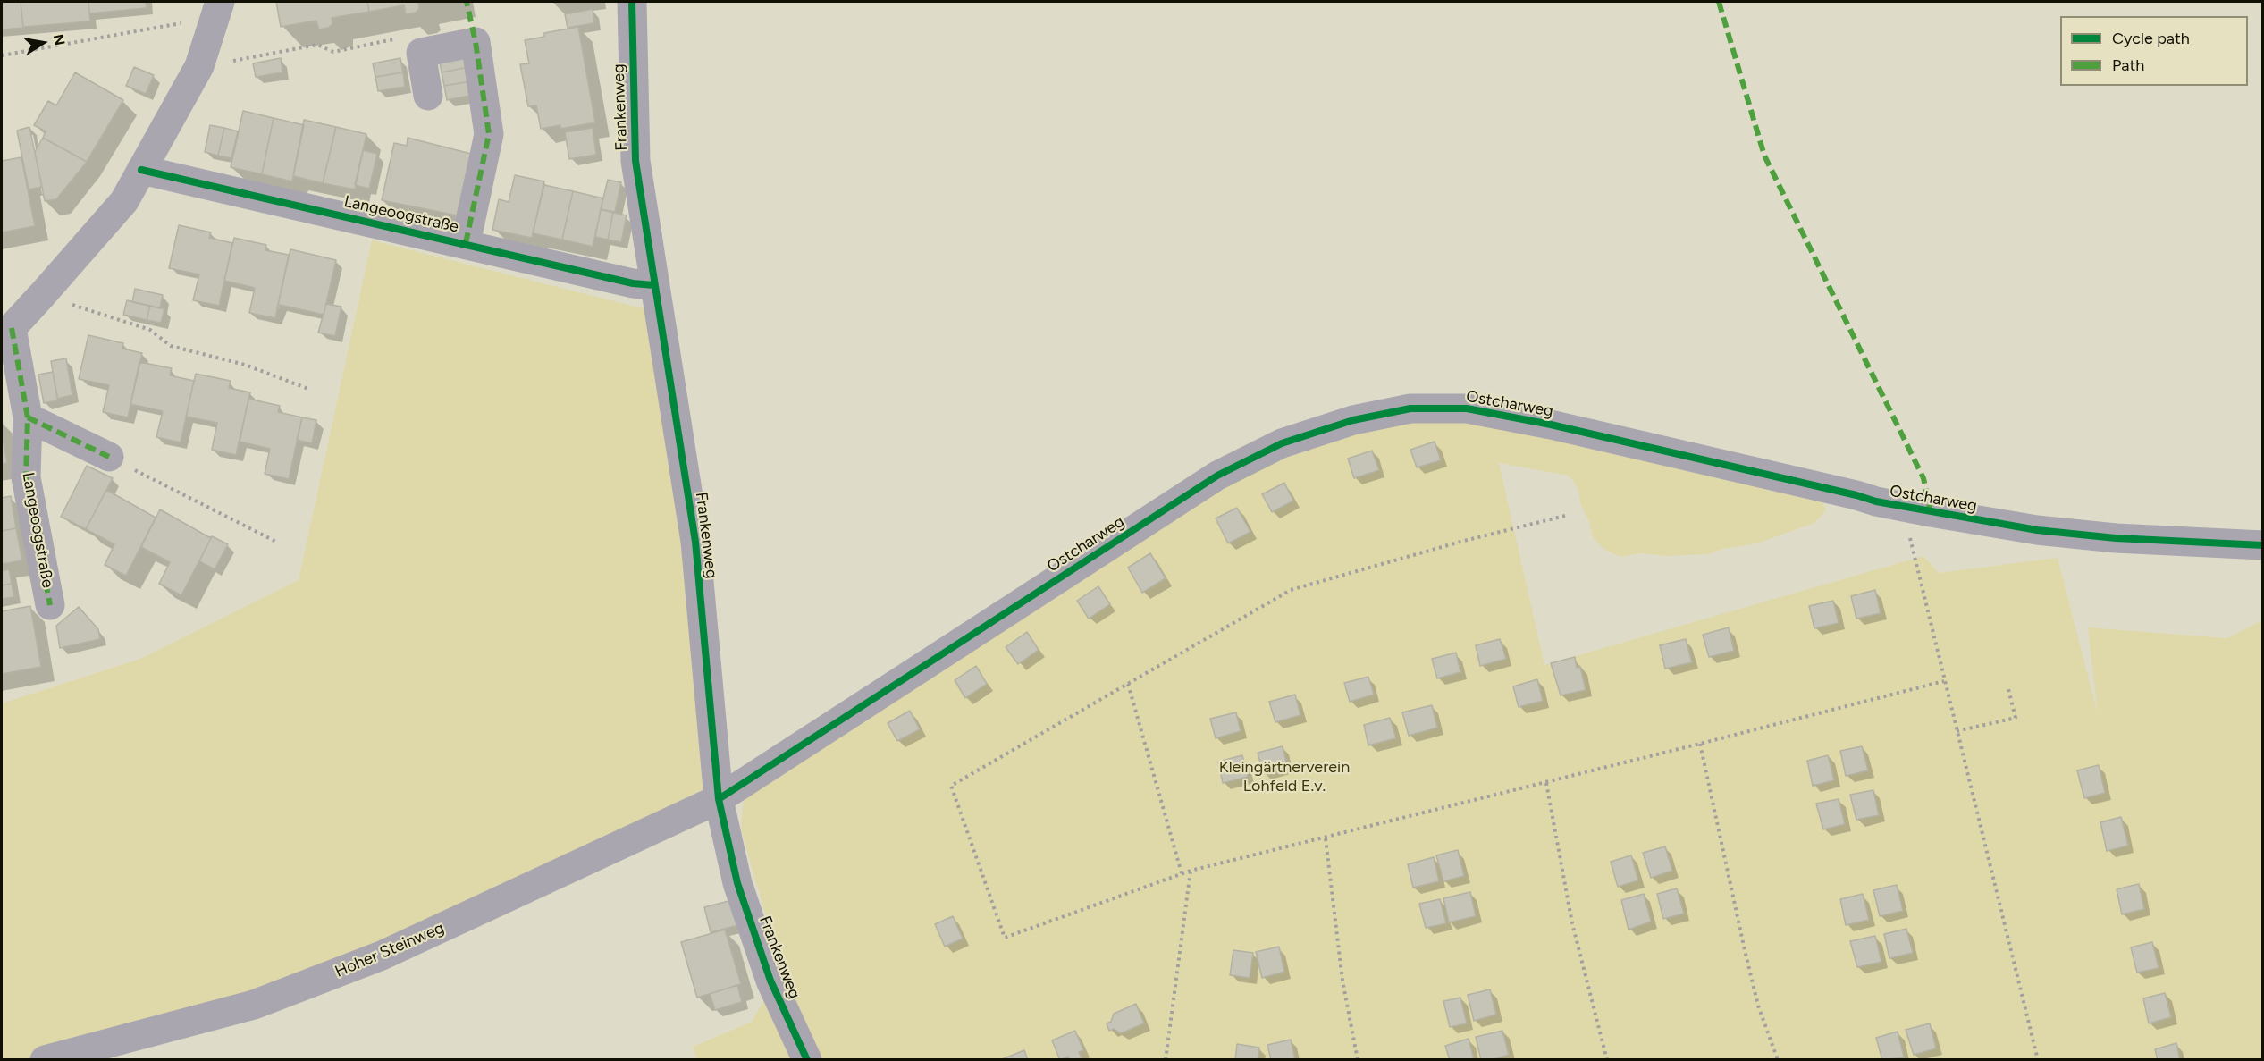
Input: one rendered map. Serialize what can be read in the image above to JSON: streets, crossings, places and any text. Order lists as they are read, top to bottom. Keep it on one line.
{"streets":{"street":["Frankenweg","Langeoogstraße","Ostcharweg","Hoher Steinweg"]},"crossings":[["Frankenweg","Langeoogstraße"],["Frankenweg","Ostcharweg"],["Frankenweg","Hoher Steinweg"],["Ostcharweg","Hoher Steinweg"]],"parks":["Kleingärtnerverein Lohfeld E.v."],"legend":["Cycle path","Path"],"north":"right"}
